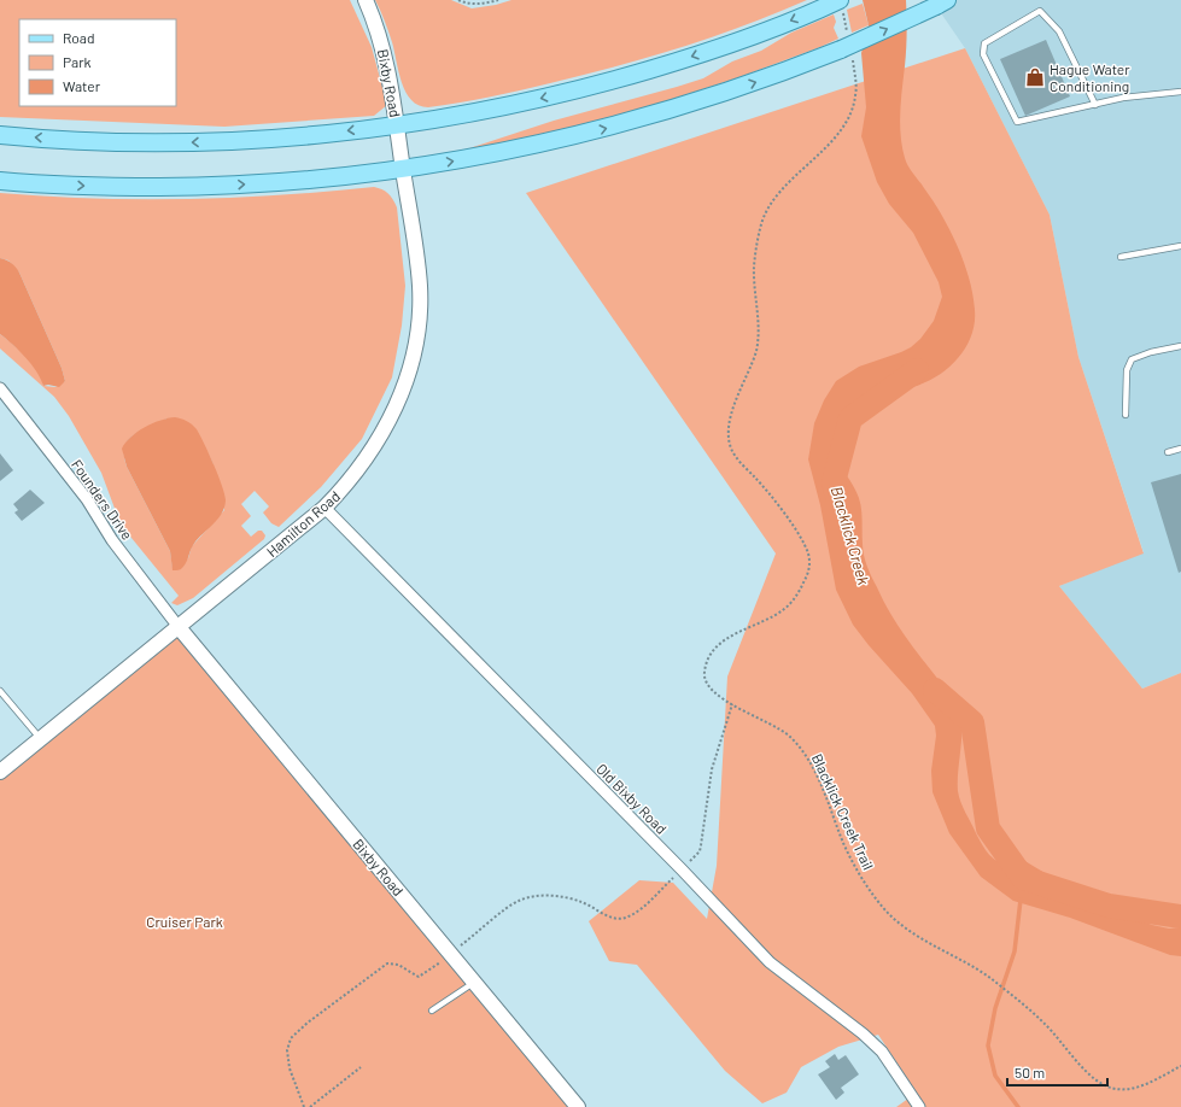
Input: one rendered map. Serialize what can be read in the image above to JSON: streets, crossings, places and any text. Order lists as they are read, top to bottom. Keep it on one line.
{"streets":{"main road":["Bixby Road","Hamilton Road"],"street":["Founders Drive","Old Bixby Road"],"path":["Blacklick Creek Trail"]},"crossings":[["Bixby Road","Founders Drive"],["Bixby Road","Hamilton Road"],["Founders Drive","Hamilton Road"],["Hamilton Road","Old Bixby Road"]],"water":["Blacklick Creek"],"parks":["Cruiser Park"],"places":{"shop":["Hague Water Conditioning"]},"legend":["Road","Park","Water"],"scale_bar":"50 m"}
